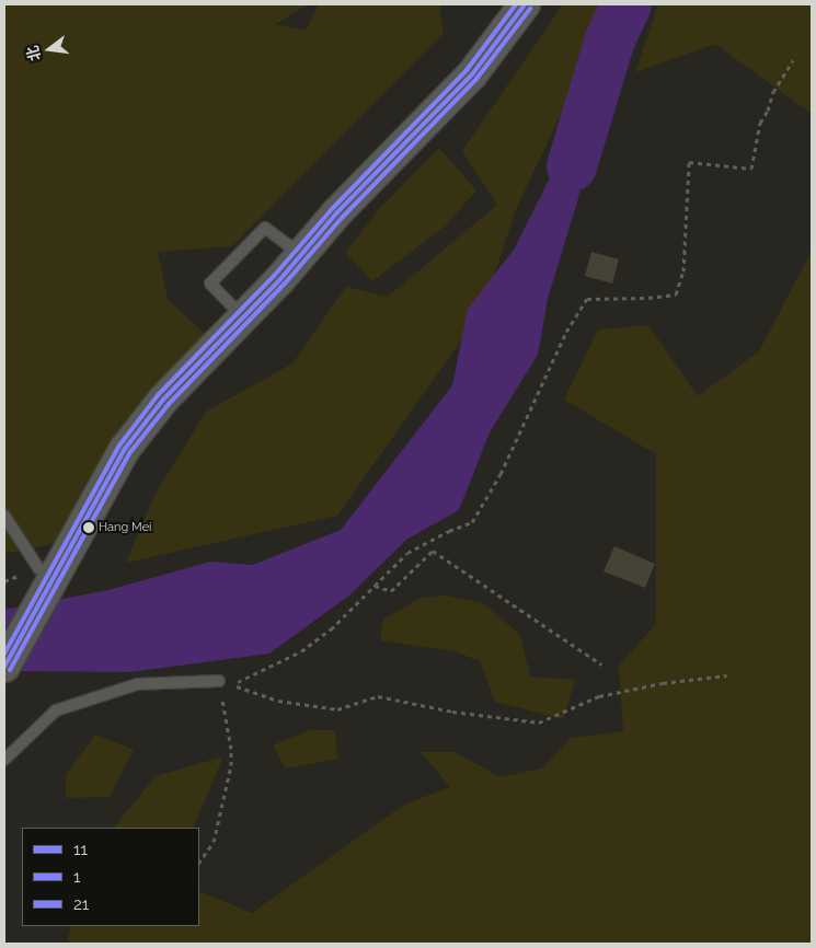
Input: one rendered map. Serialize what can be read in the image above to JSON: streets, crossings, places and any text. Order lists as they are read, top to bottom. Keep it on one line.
{"places":["Hang Mei"],"lines":["transit line 11","transit line 21","transit line 1"],"legend":["11","1","21"],"north":"left"}
